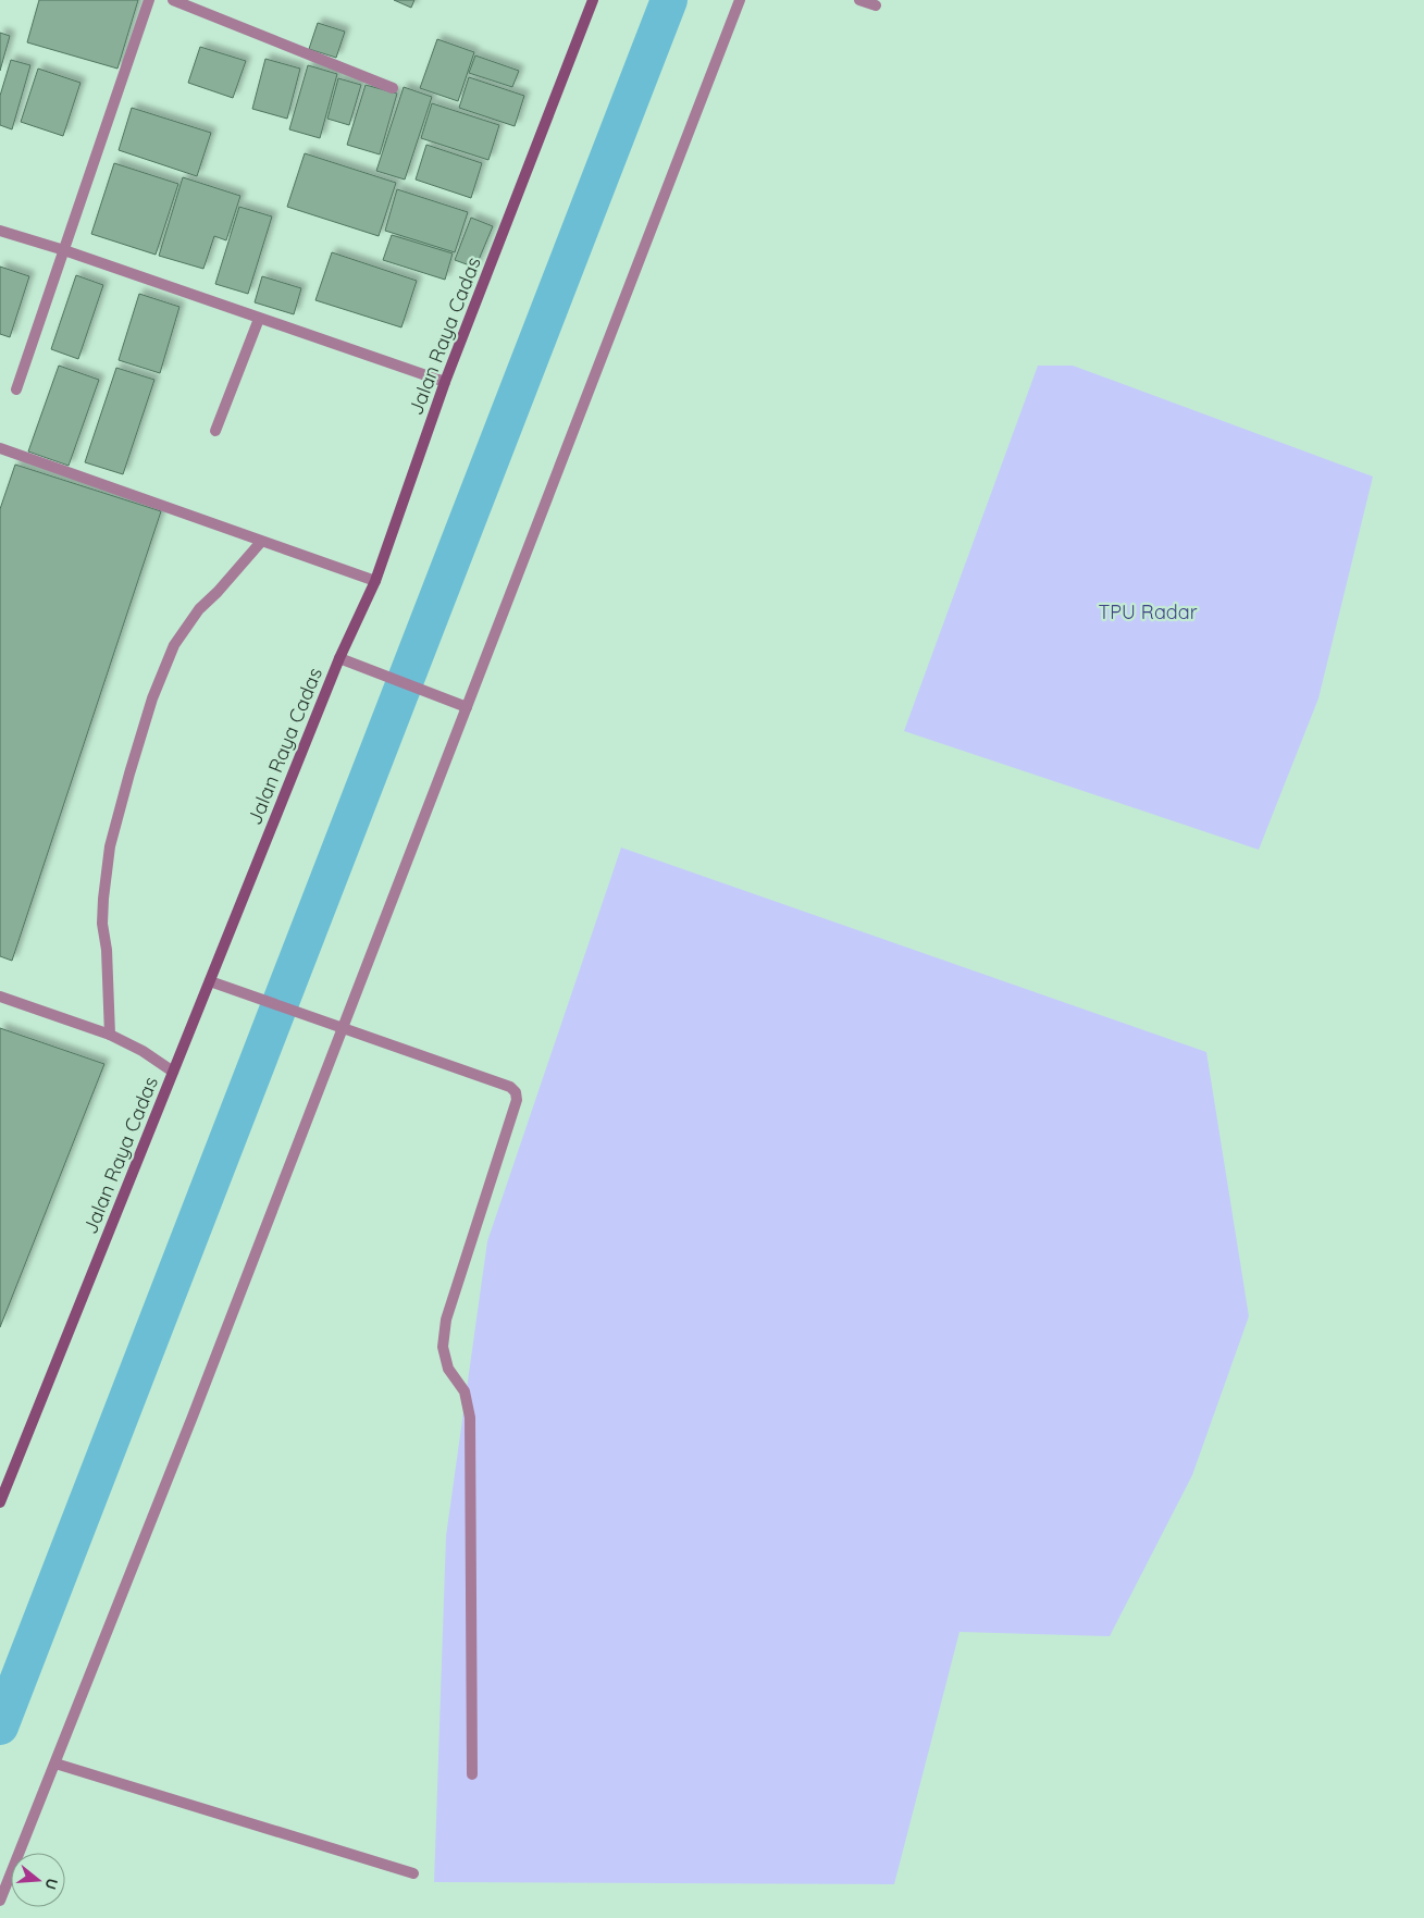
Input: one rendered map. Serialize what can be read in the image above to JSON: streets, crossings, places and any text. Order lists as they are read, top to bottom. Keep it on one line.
{"streets":{"street":["Jalan Raya Cadas"]},"parks":["TPU Radar"],"north":"right"}
